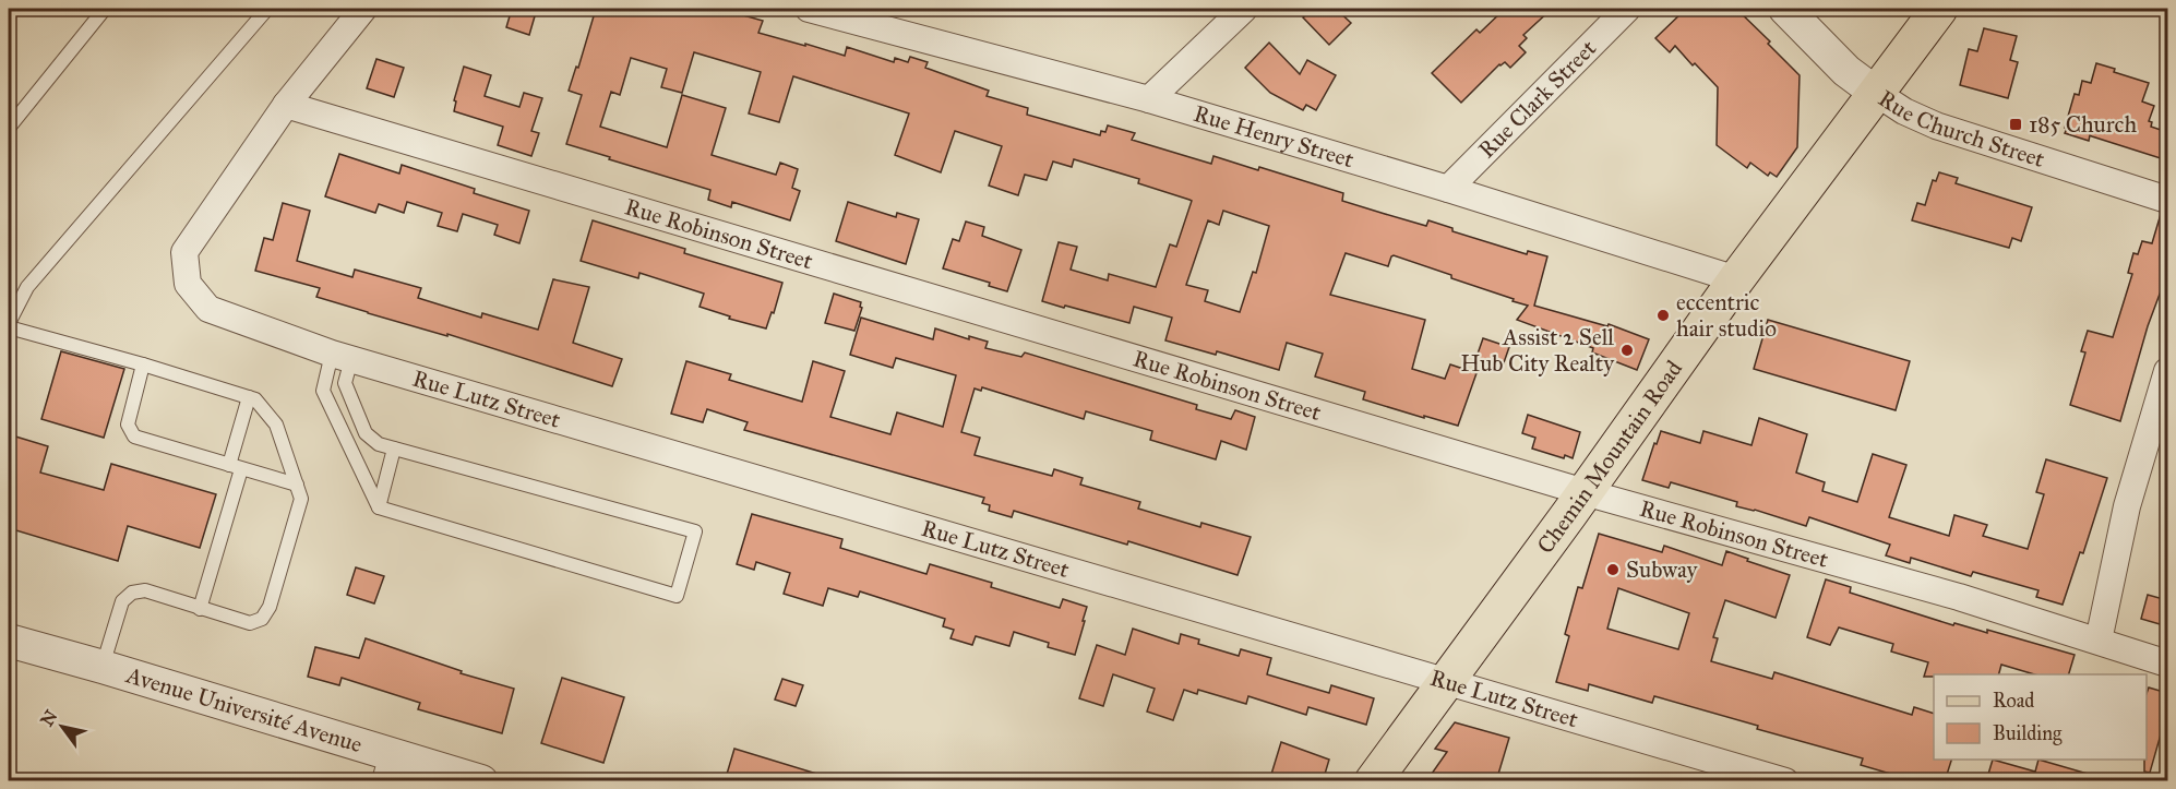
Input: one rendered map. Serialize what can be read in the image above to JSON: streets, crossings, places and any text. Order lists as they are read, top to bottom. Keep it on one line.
{"streets":{"main road":["Chemin Mountain Road"],"street":["Rue Clark Street","Rue Church Street","Rue Henry Street","Rue Robinson Street","Rue Lutz Street","Avenue Université Avenue"]},"crossings":[["Rue Clark Street","Rue Henry Street"],["Rue Church Street","Chemin Mountain Road"],["Rue Henry Street","Chemin Mountain Road"],["Rue Robinson Street","Rue Lutz Street"],["Rue Robinson Street","Chemin Mountain Road"],["Rue Lutz Street","Chemin Mountain Road"]],"places":{"transit":["185 Church"],"other":["eccentric hair studio","Assist 2 Sell Hub City Realty","Subway"]},"legend":["Road","Building"],"north":"top left"}
